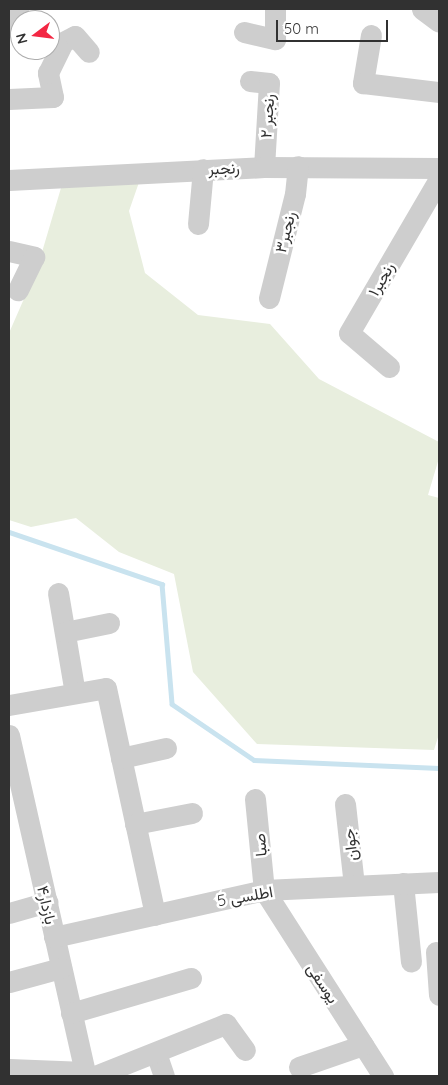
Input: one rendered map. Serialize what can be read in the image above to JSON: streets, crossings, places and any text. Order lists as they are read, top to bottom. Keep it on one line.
{"streets":{"street":["رنجبر ۲","رنجبر","رنجبر۳","رنجبر۱","صبا","جوان","اطلسی 5","بازدار۴","یوسفی"]},"crossings":[["رنجبر ۲","رنجبر"],["رنجبر","رنجبر۳"],["صبا","اطلسی 5"],["صبا","یوسفی"],["جوان","اطلسی 5"],["اطلسی 5","بازدار۴"],["اطلسی 5","یوسفی"]],"scale_bar":"50 m","north":"left"}
